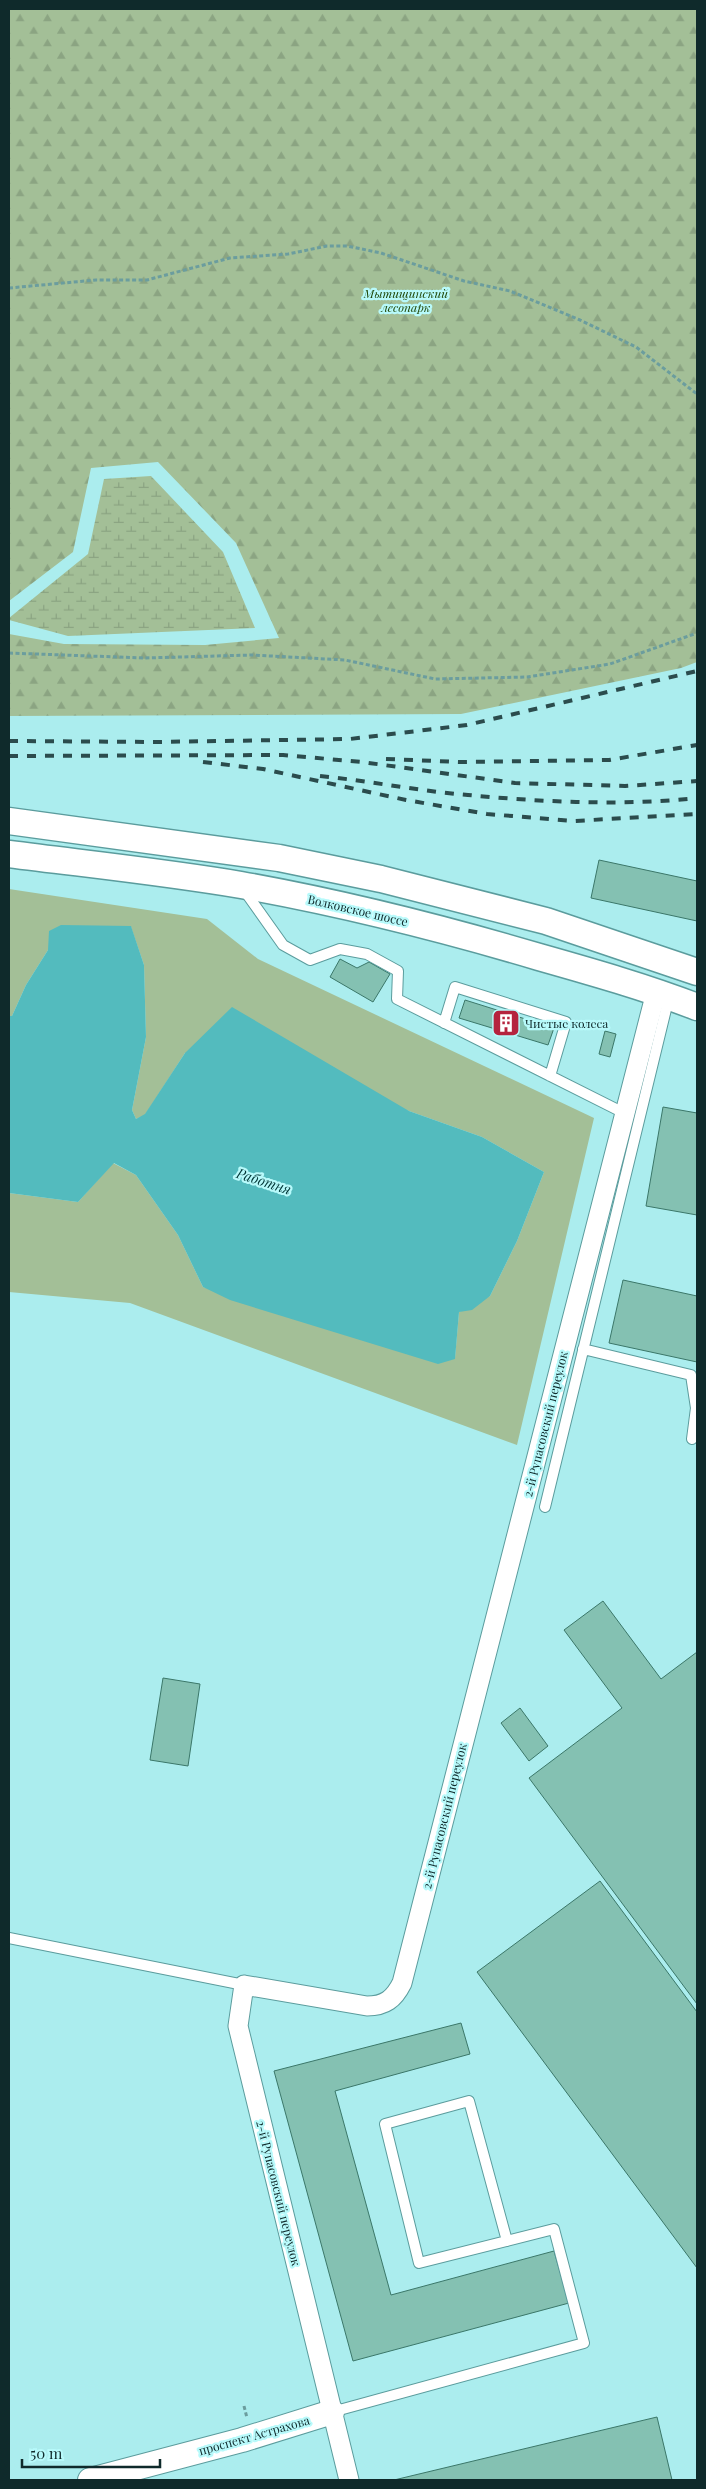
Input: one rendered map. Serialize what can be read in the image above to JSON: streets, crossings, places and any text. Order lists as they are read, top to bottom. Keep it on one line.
{"streets":{"main road":["Волковское шоссе"],"street":["2-й Рупасовский переулок","проспект Астрахова"]},"crossings":[["Волковское шоссе","2-й Рупасовский переулок"],["2-й Рупасовский переулок","проспект Астрахова"]],"water":["Работня"],"parks":["Мытищинский лесопарк"],"places":{"building":["Чистые колеса"]},"scale_bar":"50 m"}
